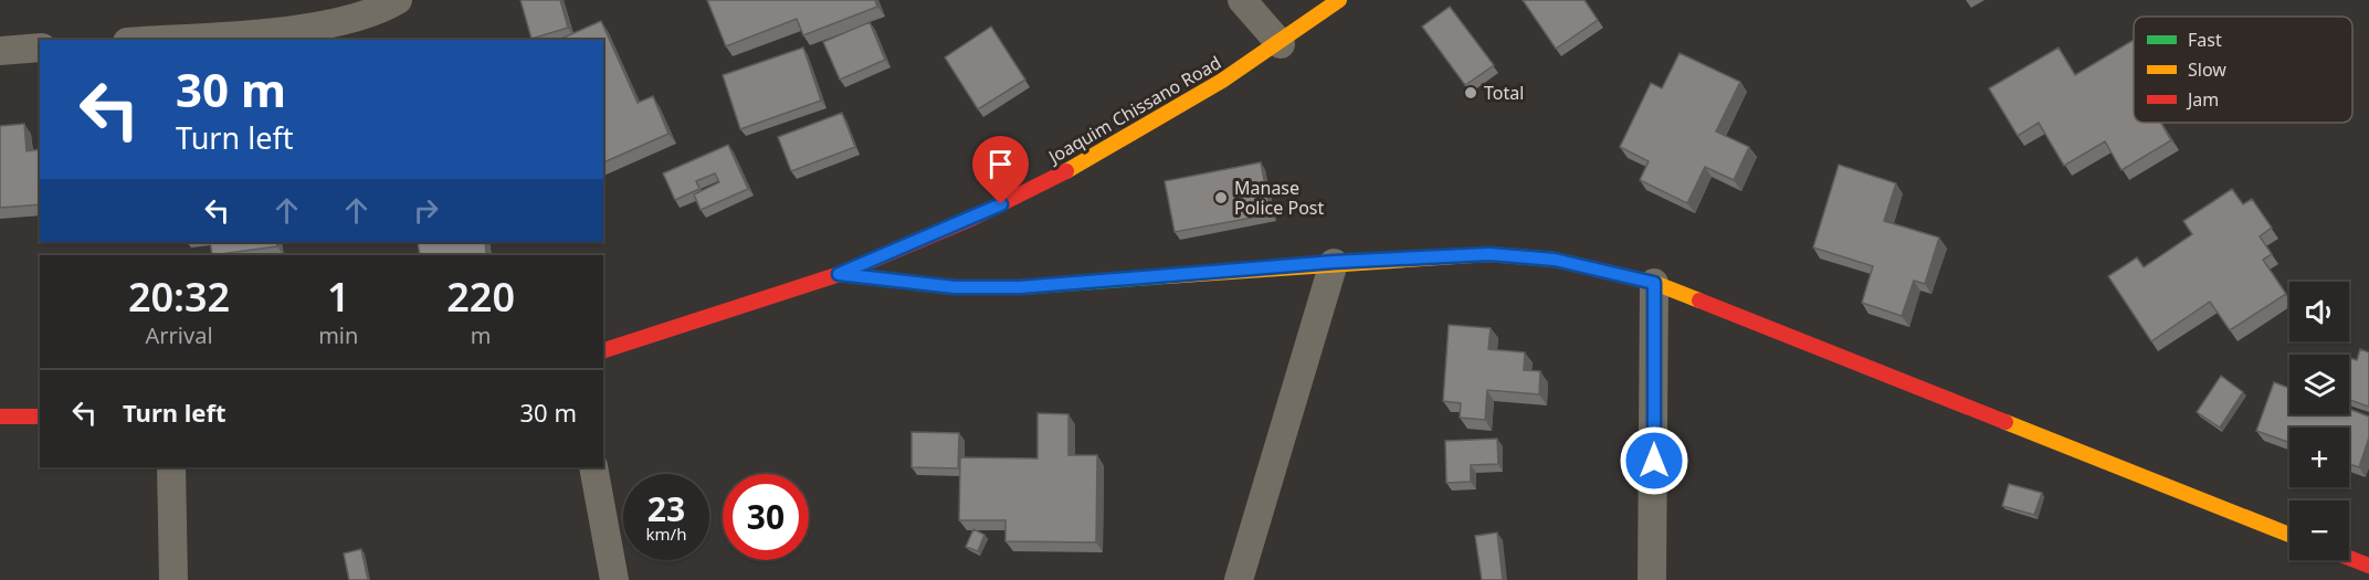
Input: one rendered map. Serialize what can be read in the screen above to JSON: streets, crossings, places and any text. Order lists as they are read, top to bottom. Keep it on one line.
{"streets":{"main road":["Joaquim Chissano Road"]},"places":["Total","Manase Police Post"],"legend":["Fast","Slow","Jam"],"page":{"turn":["30 m","Turn left"],"eta":["20:32","Arrival","1","min","220","m"],"map_buttons":["+","−"],"list":[{"name":"Turn left","value":"30 m"}],"speed":"23 km/h","limit":"30"}}
